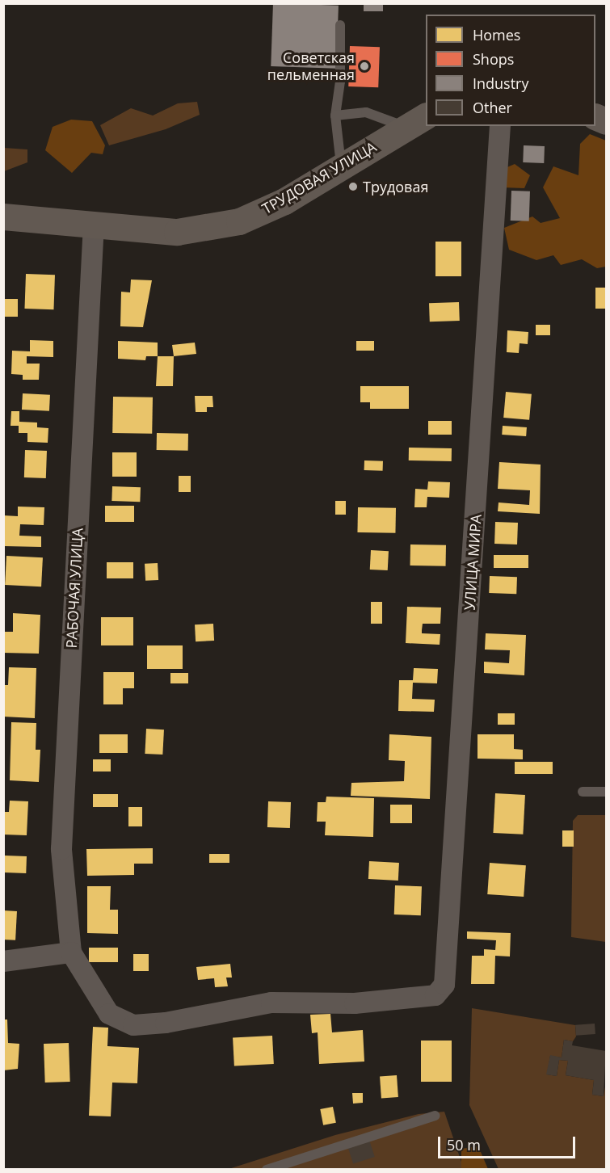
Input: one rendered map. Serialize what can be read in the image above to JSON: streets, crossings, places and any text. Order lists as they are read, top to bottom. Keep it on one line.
{"streets":{"main road":["ТРУДОВАЯ УЛИЦА"],"street":["УЛИЦА МИРА","РАБОЧАЯ УЛИЦА"]},"crossings":[["ТРУДОВАЯ УЛИЦА","РАБОЧАЯ УЛИЦА"],["УЛИЦА МИРА","РАБОЧАЯ УЛИЦА"]],"places":["Советская пельменная","Трудовая"],"legend":["Homes","Shops","Industry","Other"],"scale_bar":"50 m"}
